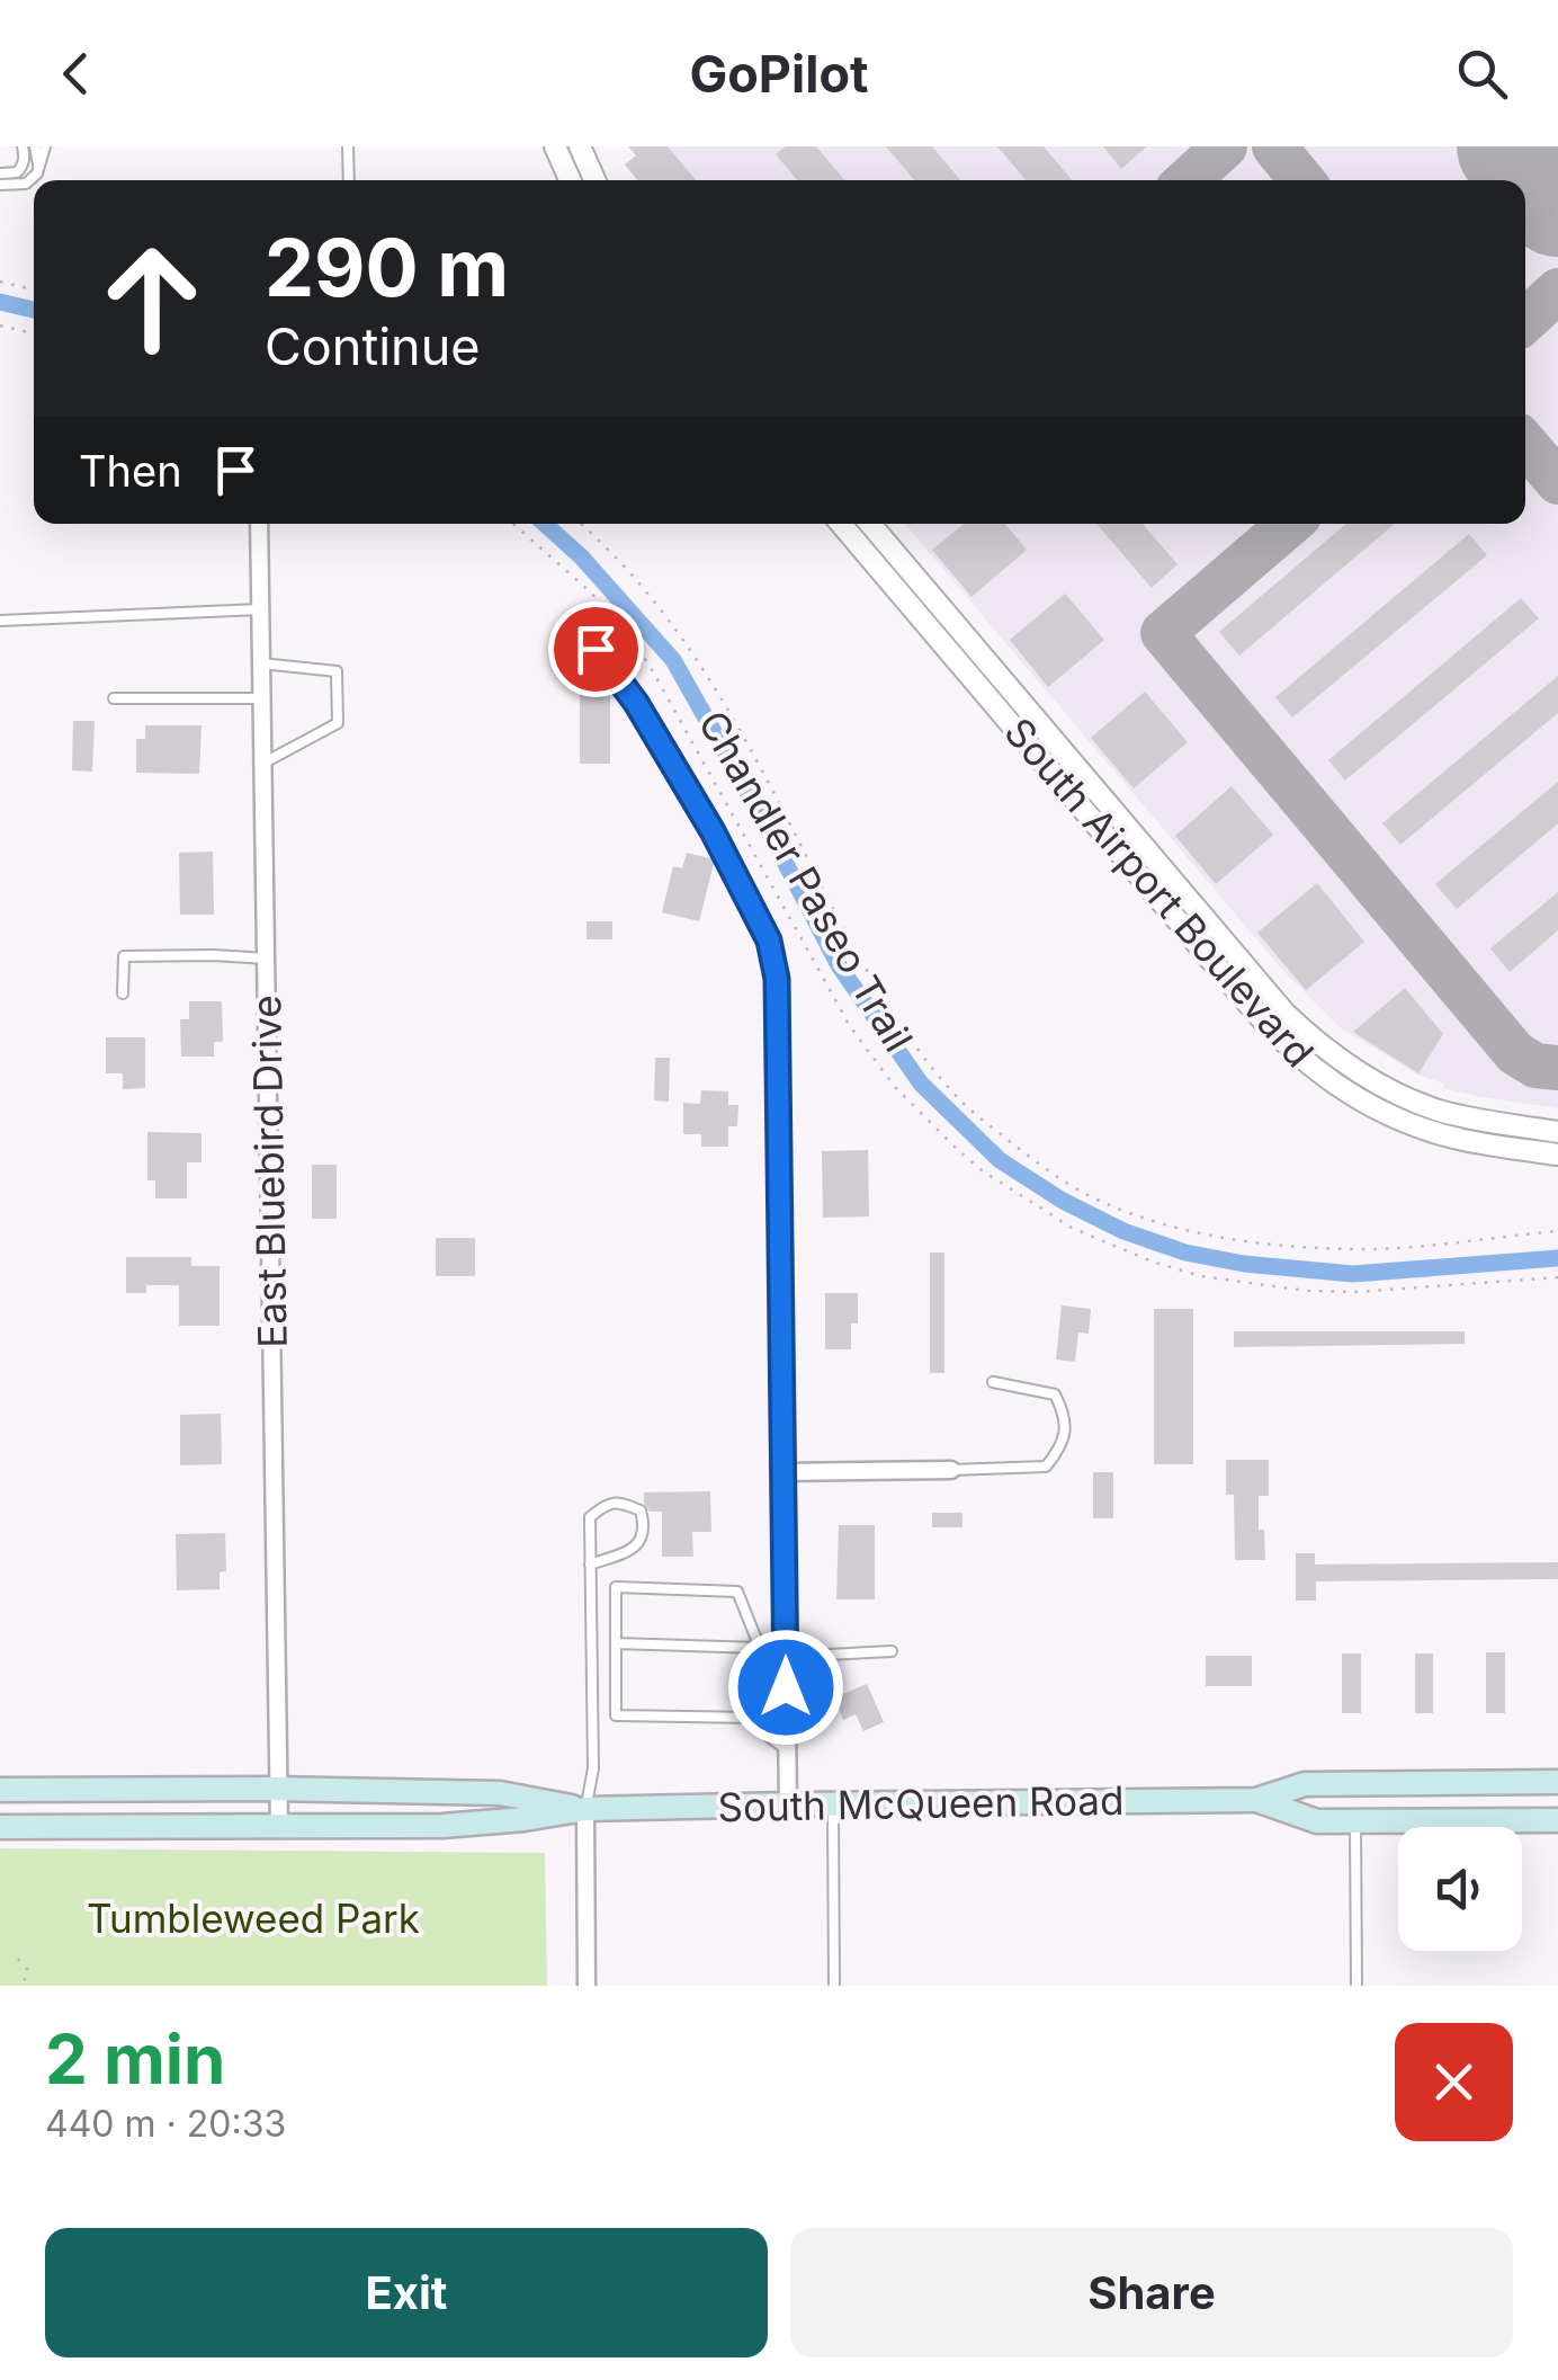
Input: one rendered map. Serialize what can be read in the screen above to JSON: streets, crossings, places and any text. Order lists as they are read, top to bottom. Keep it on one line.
{"streets":{"main road":["South McQueen Road"],"street":["South Airport Boulevard","East Bluebird Drive"],"path":["Chandler Paseo Trail"]},"crossings":[["East Bluebird Drive","South McQueen Road"]],"parks":["Tumbleweed Park"],"page":{"header":"GoPilot","turn":["290 m","Continue"],"then":"Then","heading":["2 min","440 m · 20:33"],"buttons":["Exit","Share"]}}
